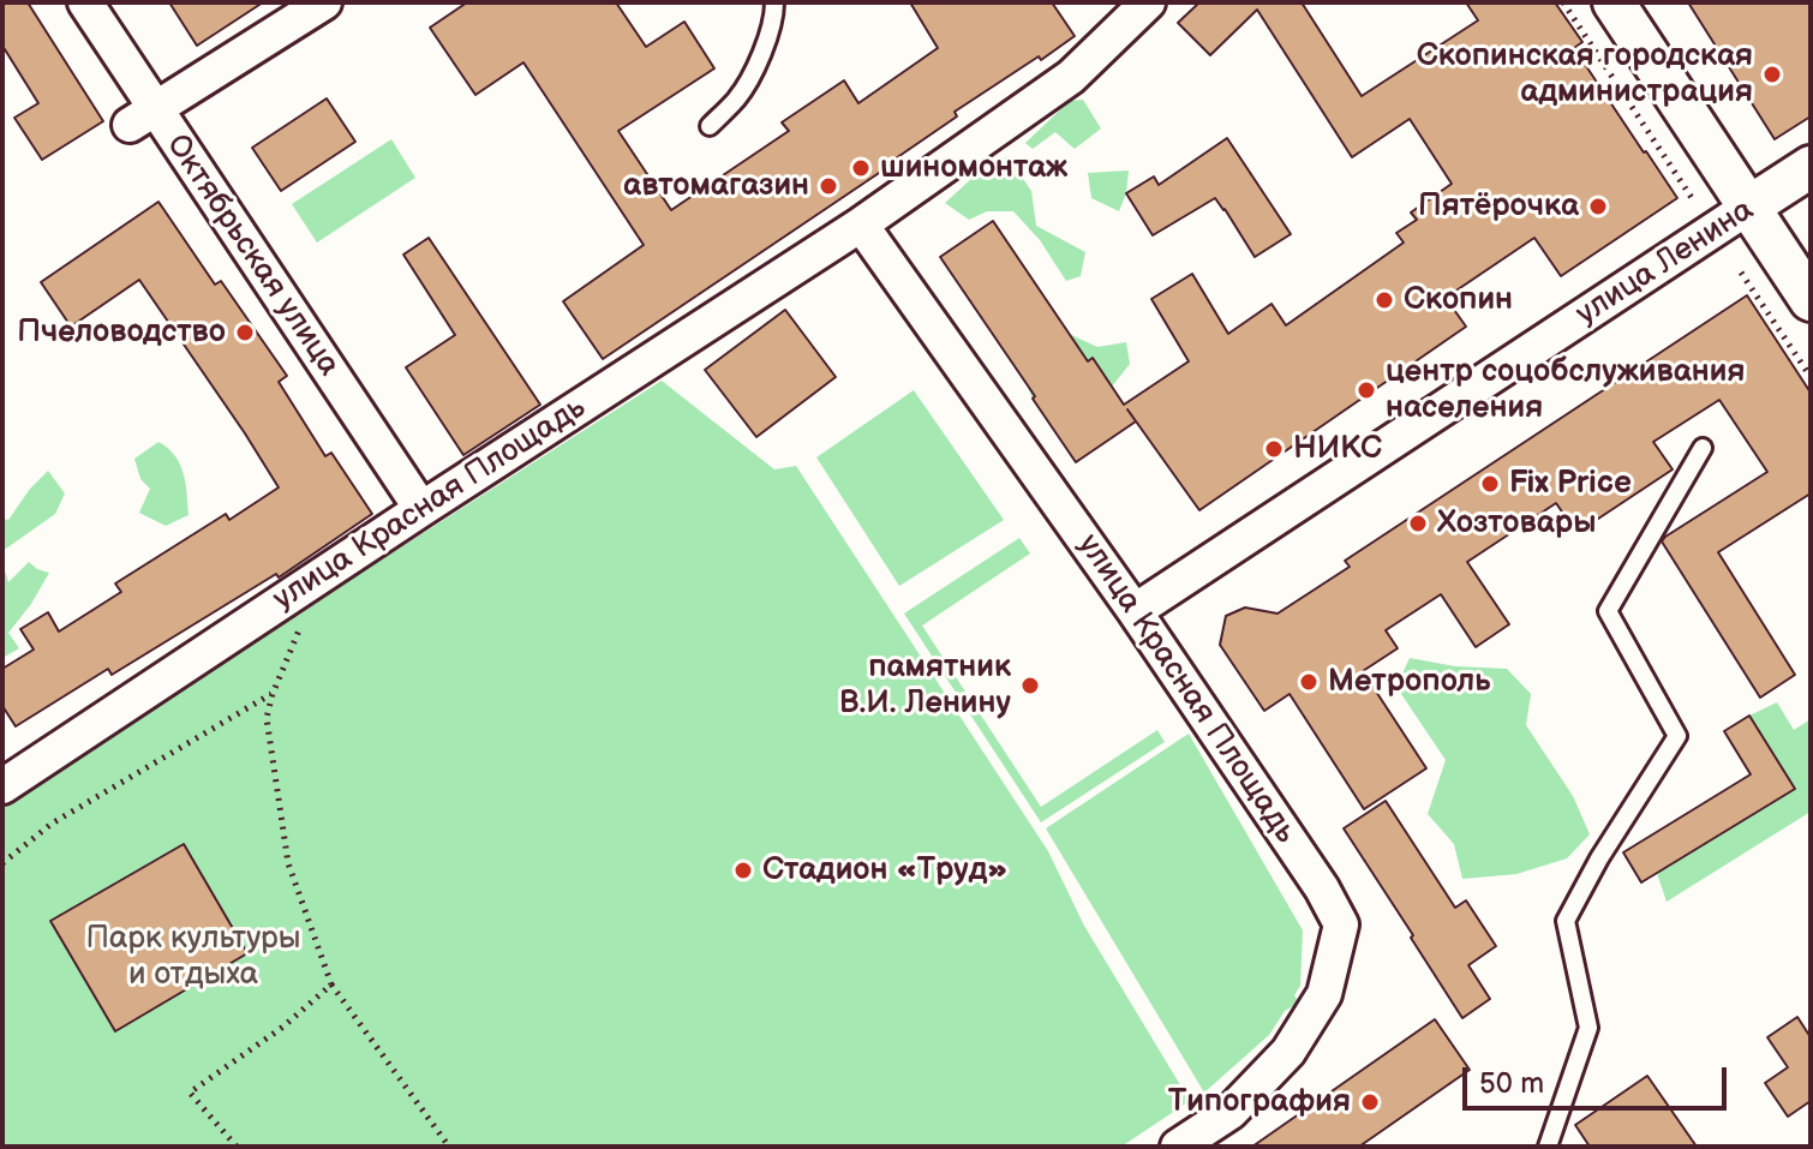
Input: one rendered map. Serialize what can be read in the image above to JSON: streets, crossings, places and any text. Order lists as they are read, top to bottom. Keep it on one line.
{"streets":{"street":["Октябрьская улица","улица Ленина","улица Красная Площадь"]},"crossings":[["Октябрьская улица","улица Красная Площадь"],["улица Ленина","улица Красная Площадь"]],"parks":["Парк культуры и отдыха"],"places":["Скопинская городская администрация","шиномонтаж","автомагазин","Пятёрочка","Скопин","Пчеловодство","центр соцобслуживания населения","НИКС","Fix Price","Хозтовары","Метрополь","памятник В.И. Ленину","Стадион «Труд»","Типография"],"scale_bar":"50 m"}
